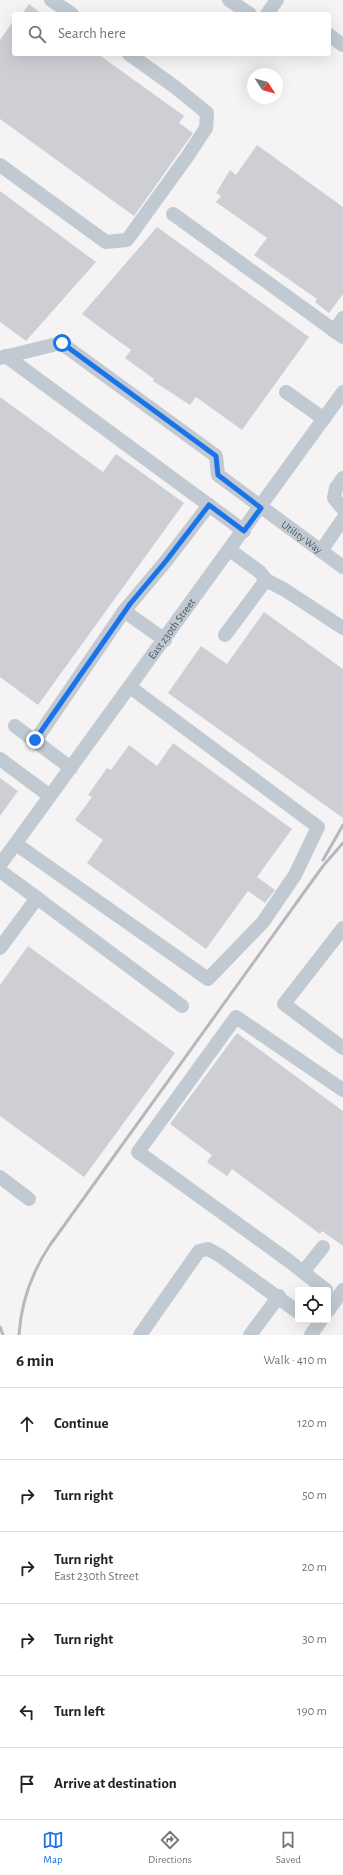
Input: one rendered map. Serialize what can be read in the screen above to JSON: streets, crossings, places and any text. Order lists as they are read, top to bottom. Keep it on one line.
{"streets":{"street":["Utility Way","East 230th Street"]},"crossings":[["Utility Way","East 230th Street"]],"north":"bottom right","page":{"search":"Search here","heading":["6 min","Walk · 410 m"],"list":[["Continue","120 m"],["Turn right","50 m"],["Turn right","East 230th Street","20 m"],["Turn right","30 m"],["Turn left","190 m"],"Arrive at destination"],"nav":["Map","Directions","Saved"]}}
